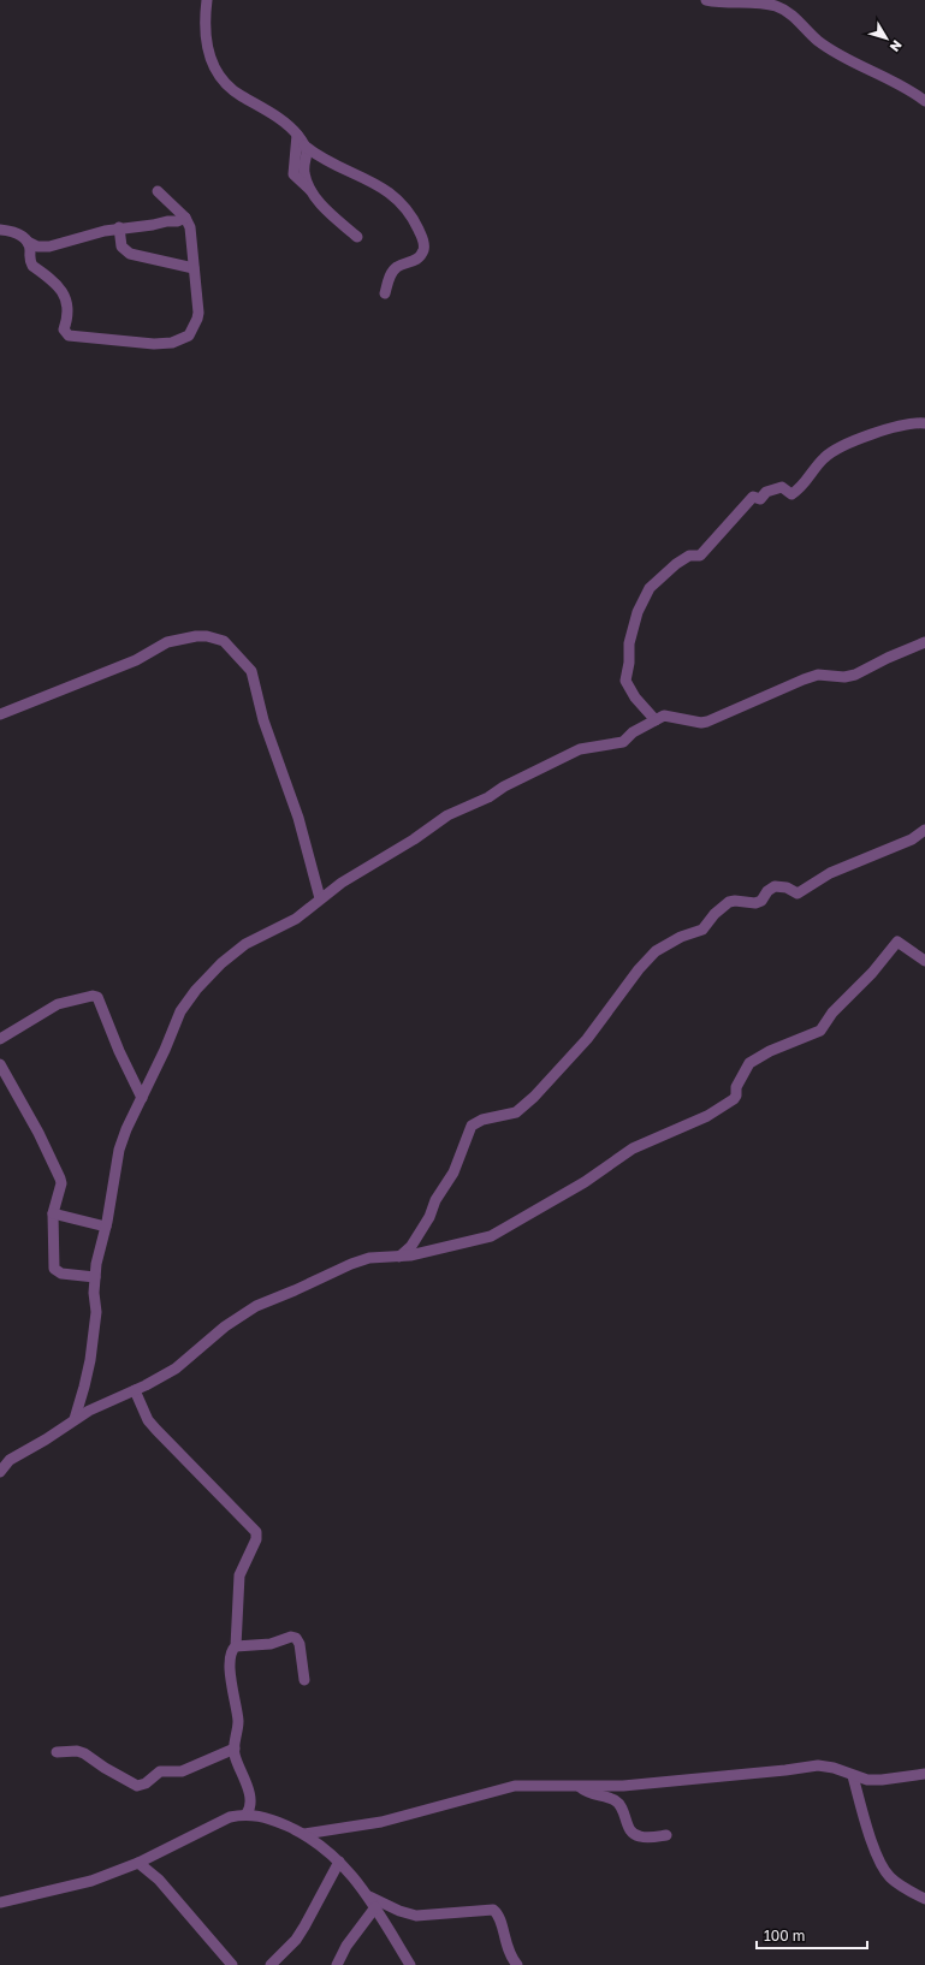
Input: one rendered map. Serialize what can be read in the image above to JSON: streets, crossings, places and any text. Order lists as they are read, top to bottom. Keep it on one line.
{"scale_bar":"100 m","north":"bottom right"}
